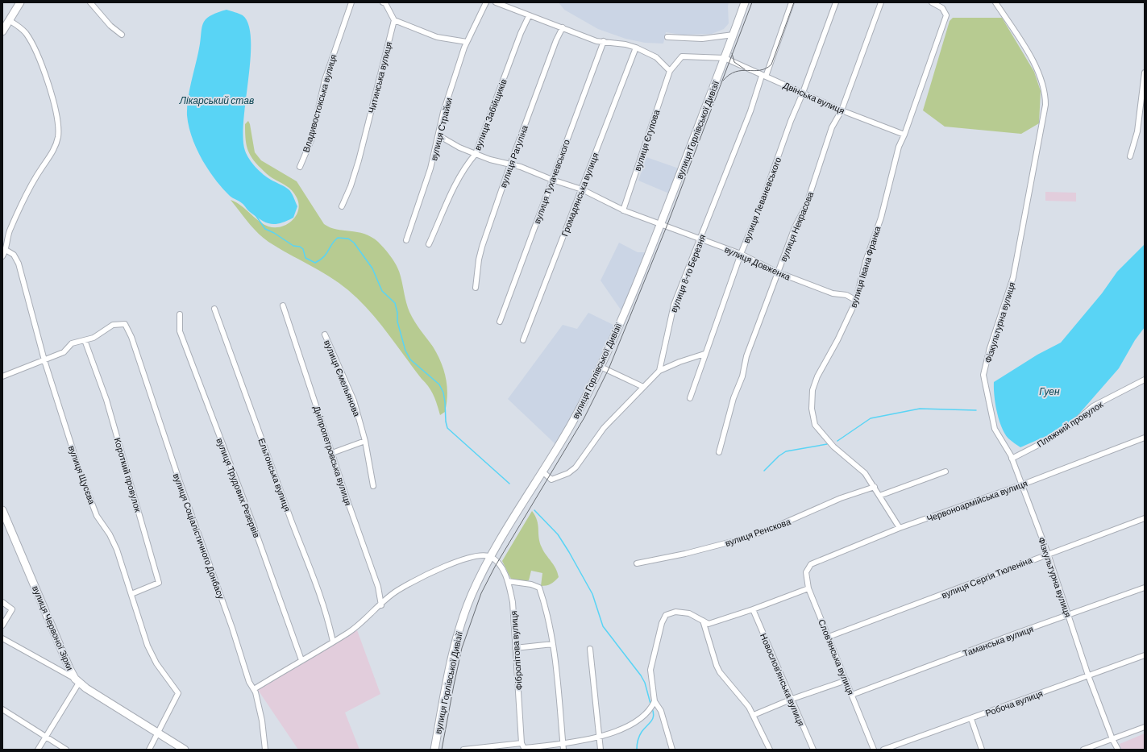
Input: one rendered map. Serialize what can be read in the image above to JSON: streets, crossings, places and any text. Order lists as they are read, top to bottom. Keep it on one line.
{"streets":{"main road":["вулиця Горлівської Дивізії","вулиця Червоної Зірки"],"street":["Читинська вулиця","Двінська вулиця","Владивостокська вулиця","вулиця Забійщиків","вулиця Страйки","вулиця Єгупова","вулиця Рагуліна","вулиця Тухачевського","Громадянська вулиця","вулиця Леваневського","вулиця Некрасова","вулиця Довженка","вулиця Івана Франка","вулиця 8-го Березня","Фізкультурна вулиця","вулиця Ємельянова","Пляжний провулок","Дніпропетровська вулиця","вулиця Щусєва","Короткий провулок","Ельтонська вулиця","вулиця Трудових Резервів","Червоноармійська вулиця","вулиця Ренскова","вулиця Соціалістичного Донбасу","вулиця Сергія Тюленіна","Таманська вулиця","Фібролітова вулиця","Слов'янська вулиця","Новослов'янська вулиця","Робоча вулиця"]},"crossings":[["Двінська вулиця","вулиця Горлівської Дивізії"],["Двінська вулиця","вулиця Леваневського"],["Двінська вулиця","вулиця Некрасова"],["Двінська вулиця","вулиця Івана Франка"],["Двінська вулиця","вулиця 8-го Березня"],["вулиця Забійщиків","вулиця Довженка"],["вулиця Страйки","вулиця Довженка"],["вулиця Горлівської Дивізії","вулиця Довженка"],["вулиця Горлівської Дивізії","Фібролітова вулиця"],["вулиця Єгупова","вулиця Довженка"],["вулиця Рагуліна","вулиця Довженка"],["вулиця Тухачевського","вулиця Довженка"],["Громадянська вулиця","вулиця Довженка"],["вулиця Леваневського","вулиця Довженка"],["вулиця Некрасова","вулиця Довженка"],["вулиця Довженка","вулиця Івана Франка"],["вулиця Довженка","вулиця 8-го Березня"],["вулиця Івана Франка","Червоноармійська вулиця"],["вулиця Івана Франка","вулиця Ренскова"],["Фізкультурна вулиця","Пляжний провулок"],["Фізкультурна вулиця","Червоноармійська вулиця"],["Фізкультурна вулиця","вулиця Сергія Тюленіна"],["Фізкультурна вулиця","Таманська вулиця"],["Фізкультурна вулиця","Робоча вулиця"],["вулиця Щусєва","Короткий провулок"],["Короткий провулок","вулиця Соціалістичного Донбасу"],["Червоноармійська вулиця","Слов'янська вулиця"],["вулиця Сергія Тюленіна","Слов'янська вулиця"],["Таманська вулиця","Слов'янська вулиця"]],"water":["Лікарський став","Гуен"]}
